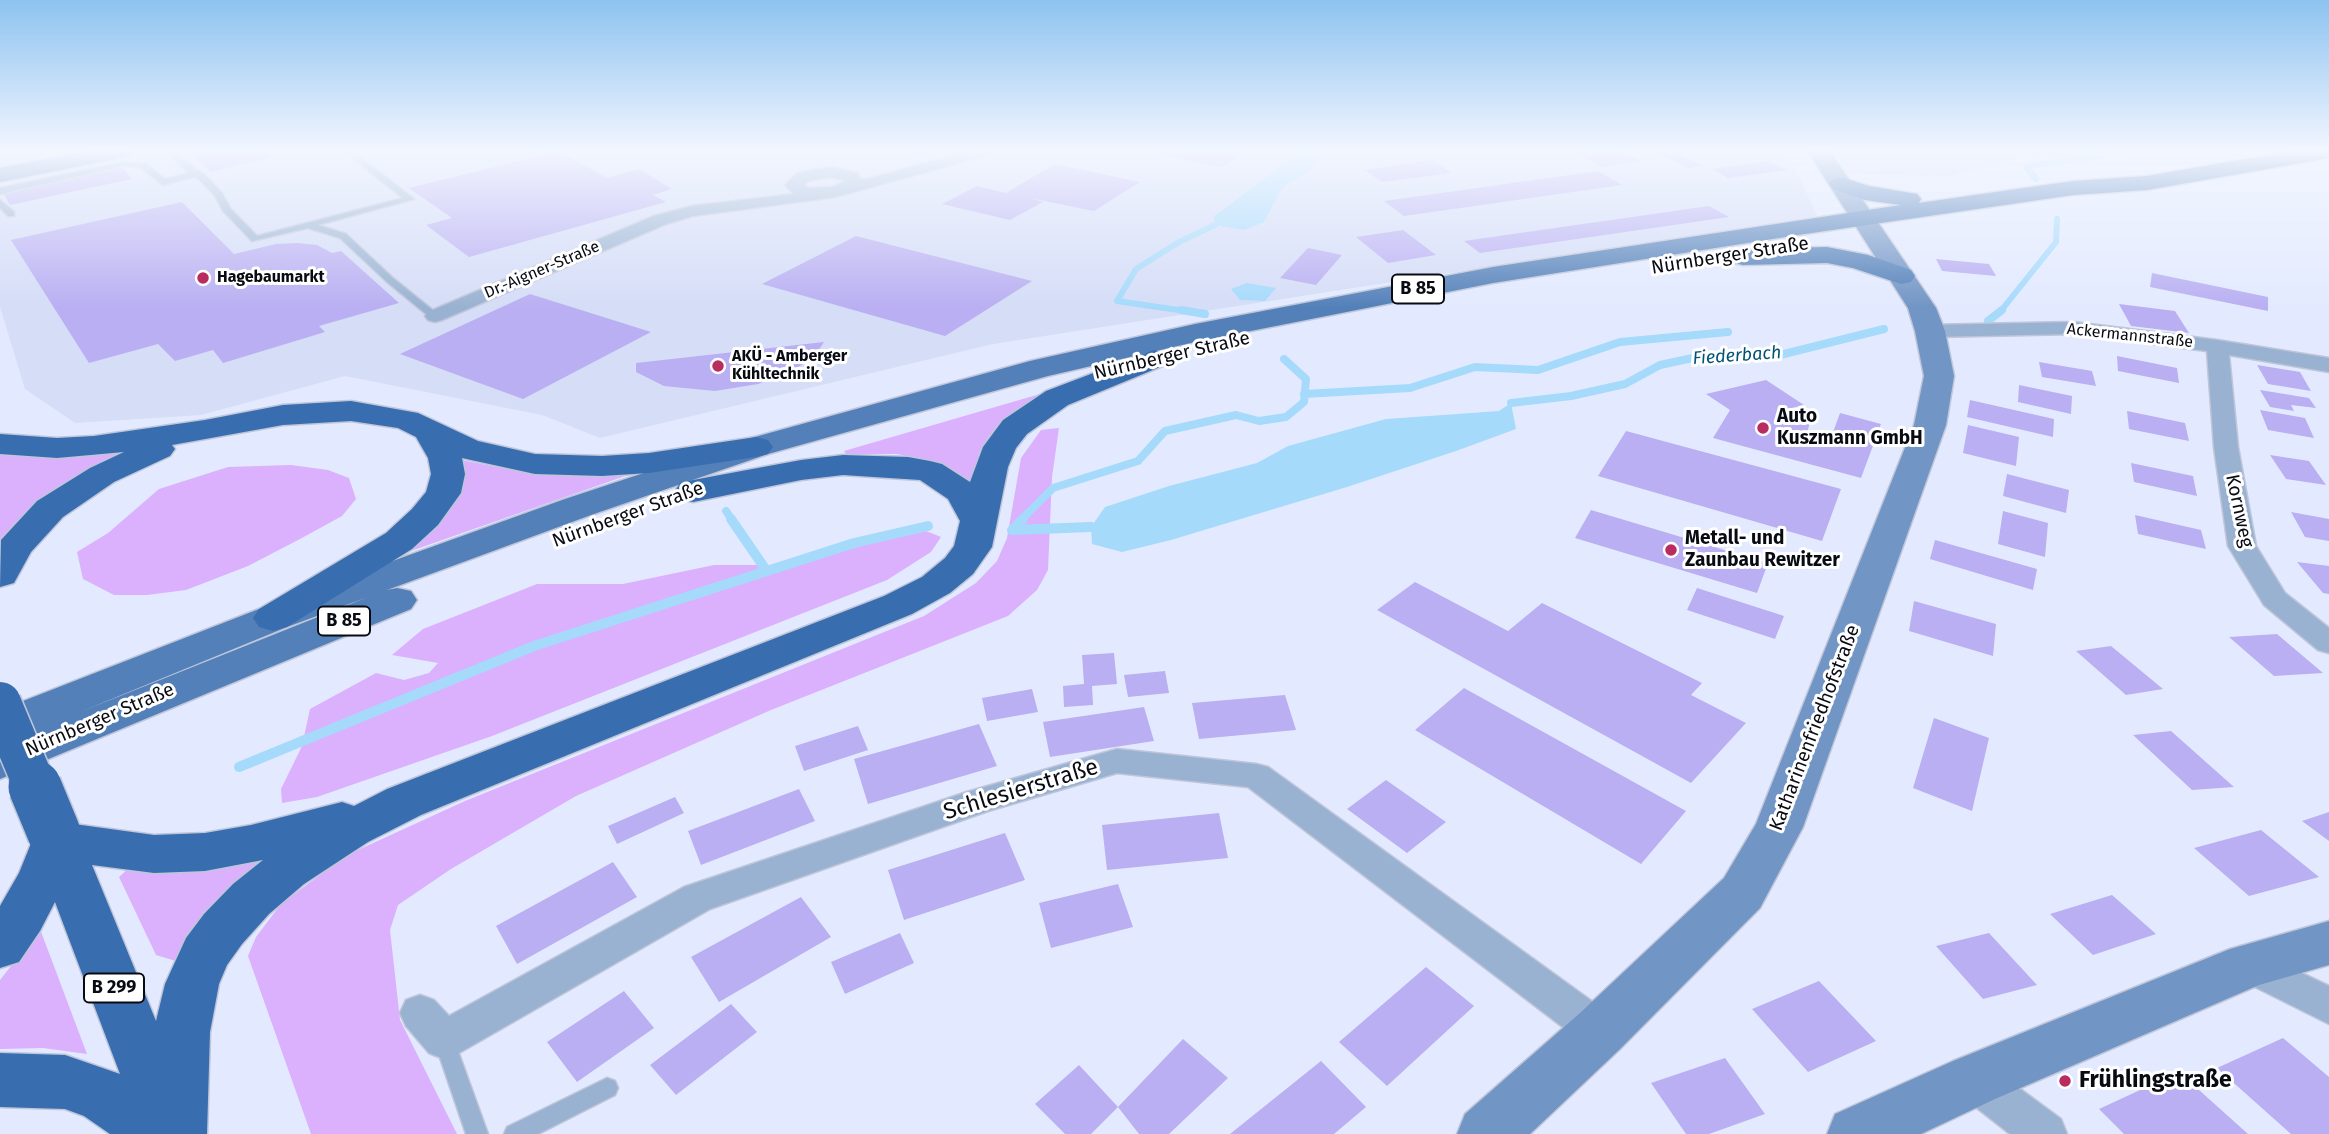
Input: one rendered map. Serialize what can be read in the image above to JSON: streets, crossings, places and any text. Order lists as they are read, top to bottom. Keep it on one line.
{"streets":{"highway":["B 299"],"main road":["Nürnberger Straße","B 85"],"street":["Dr.-Aigner-Straße","Ackermannstraße","Kornweg","Katharinenfriedhofstraße","Schlesierstraße"]},"crossings":[["Nürnberger Straße","Katharinenfriedhofstraße"],["Ackermannstraße","Kornweg"],["Ackermannstraße","Katharinenfriedhofstraße"],["Katharinenfriedhofstraße","Schlesierstraße"]],"water":["Fiederbach"],"places":["Hagebaumarkt","AKÜ - Amberger Kühltechnik","Auto Kuszmann GmbH","Metall- und Zaunbau Rewitzer","Frühlingstraße"]}
